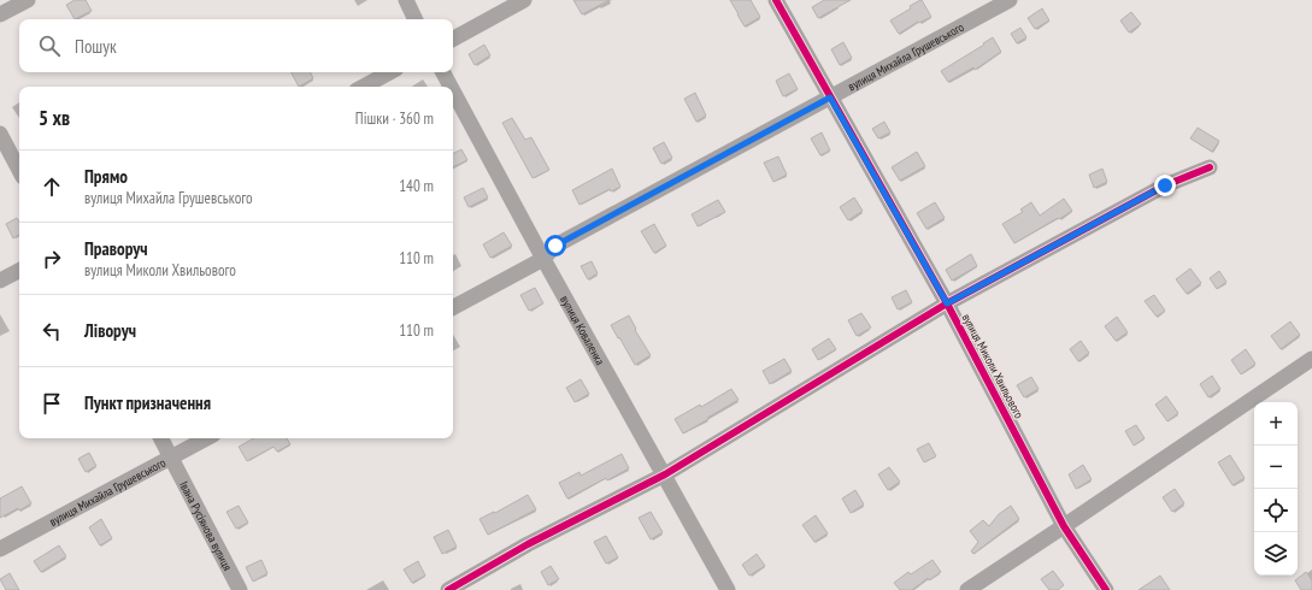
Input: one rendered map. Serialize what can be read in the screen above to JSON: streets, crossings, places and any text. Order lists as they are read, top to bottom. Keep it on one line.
{"streets":{"street":["вулиця Михайла Грушевського","вулиця Коваленка","вулиця Миколи Хвильового","Івана Русіянова вулиця"]},"crossings":[["вулиця Михайла Грушевського","вулиця Коваленка"],["вулиця Михайла Грушевського","вулиця Миколи Хвильового"],["вулиця Михайла Грушевського","Івана Русіянова вулиця"]],"page":{"search":"Пошук","heading":["5 хв","Пішки · 360 m"],"list":[["Прямо","вулиця Михайла Грушевського","140 m"],["Праворуч","вулиця Миколи Хвильового","110 m"],["Ліворуч","110 m"],"Пункт призначення"],"map_buttons":["+","−"]}}
